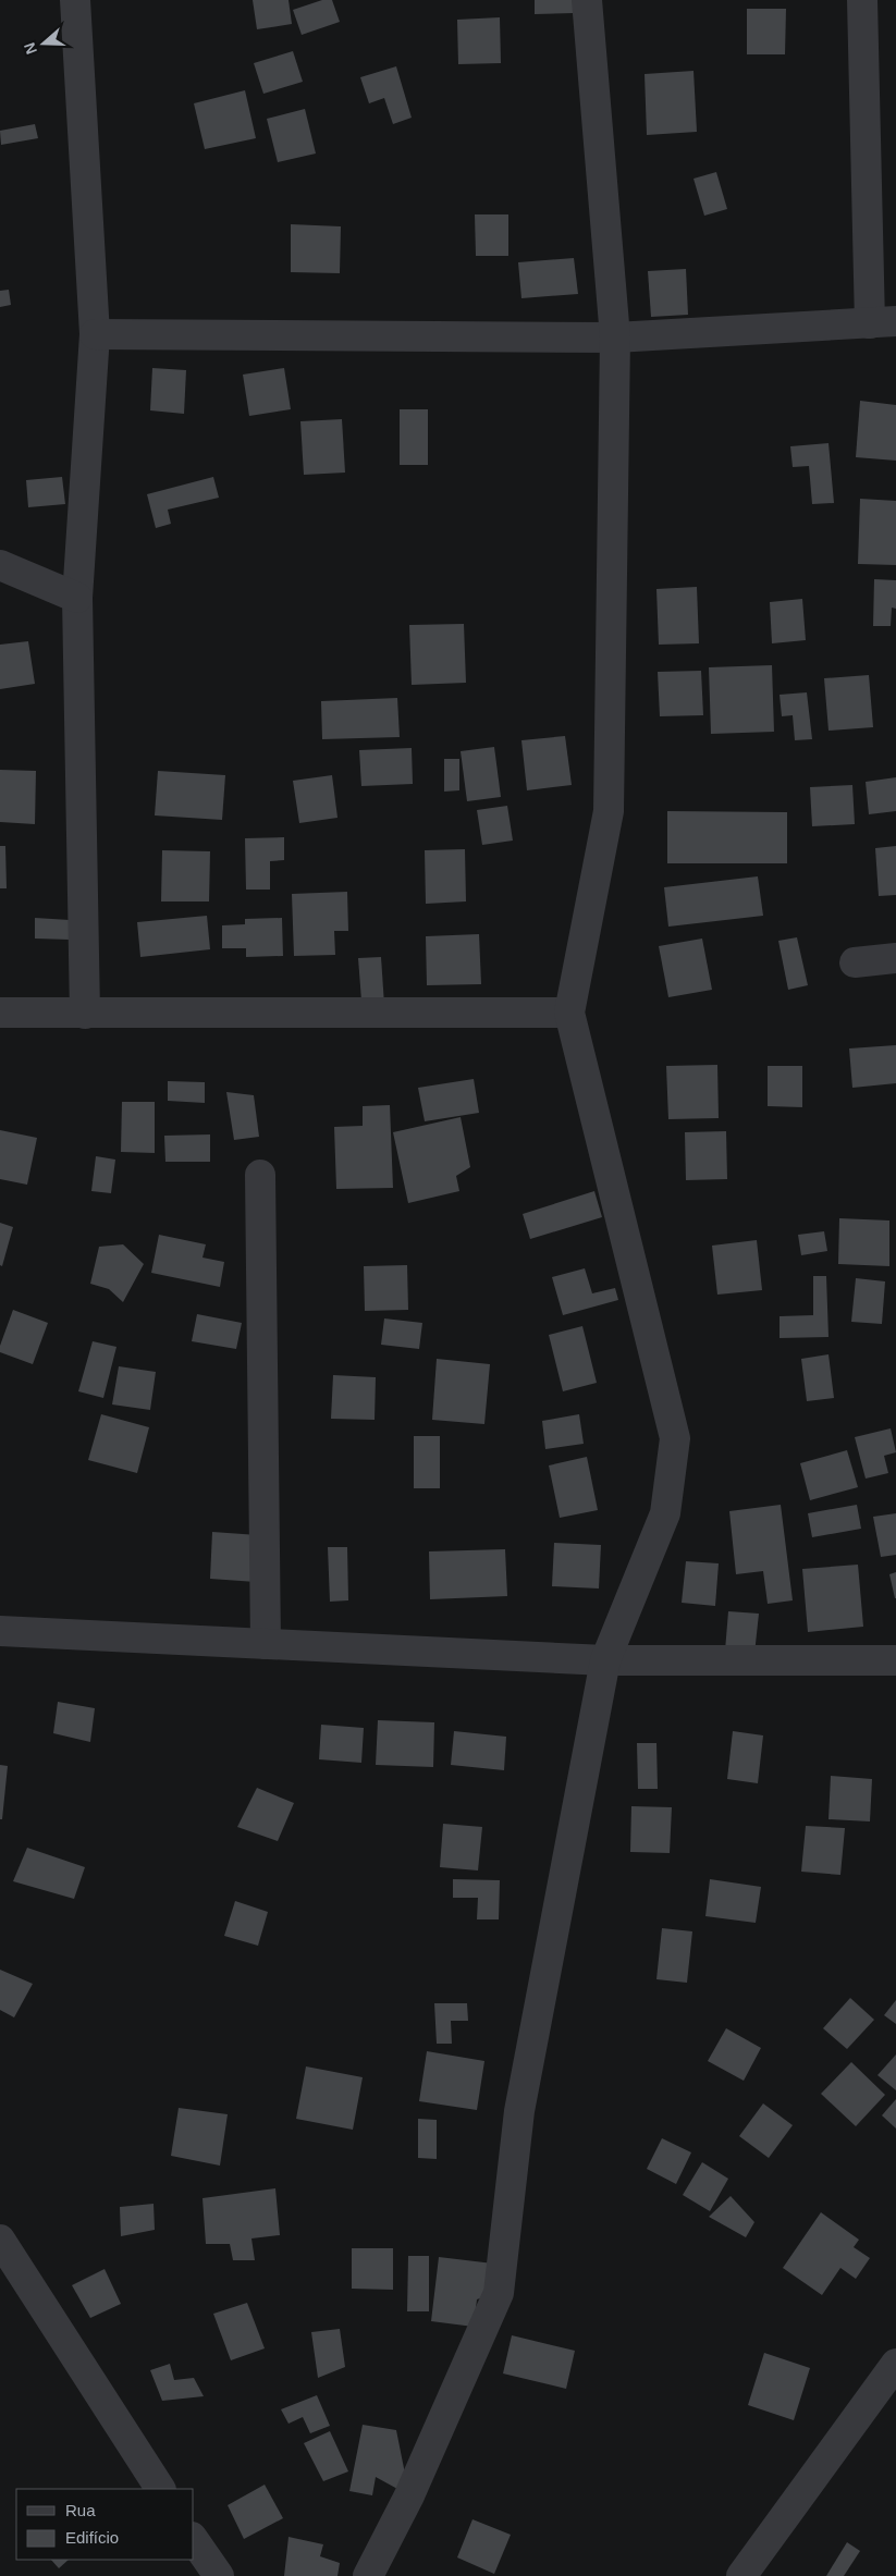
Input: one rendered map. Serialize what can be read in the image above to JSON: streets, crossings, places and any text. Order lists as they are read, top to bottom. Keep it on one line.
{"legend":["Rua","Edifício"],"north":"left"}
